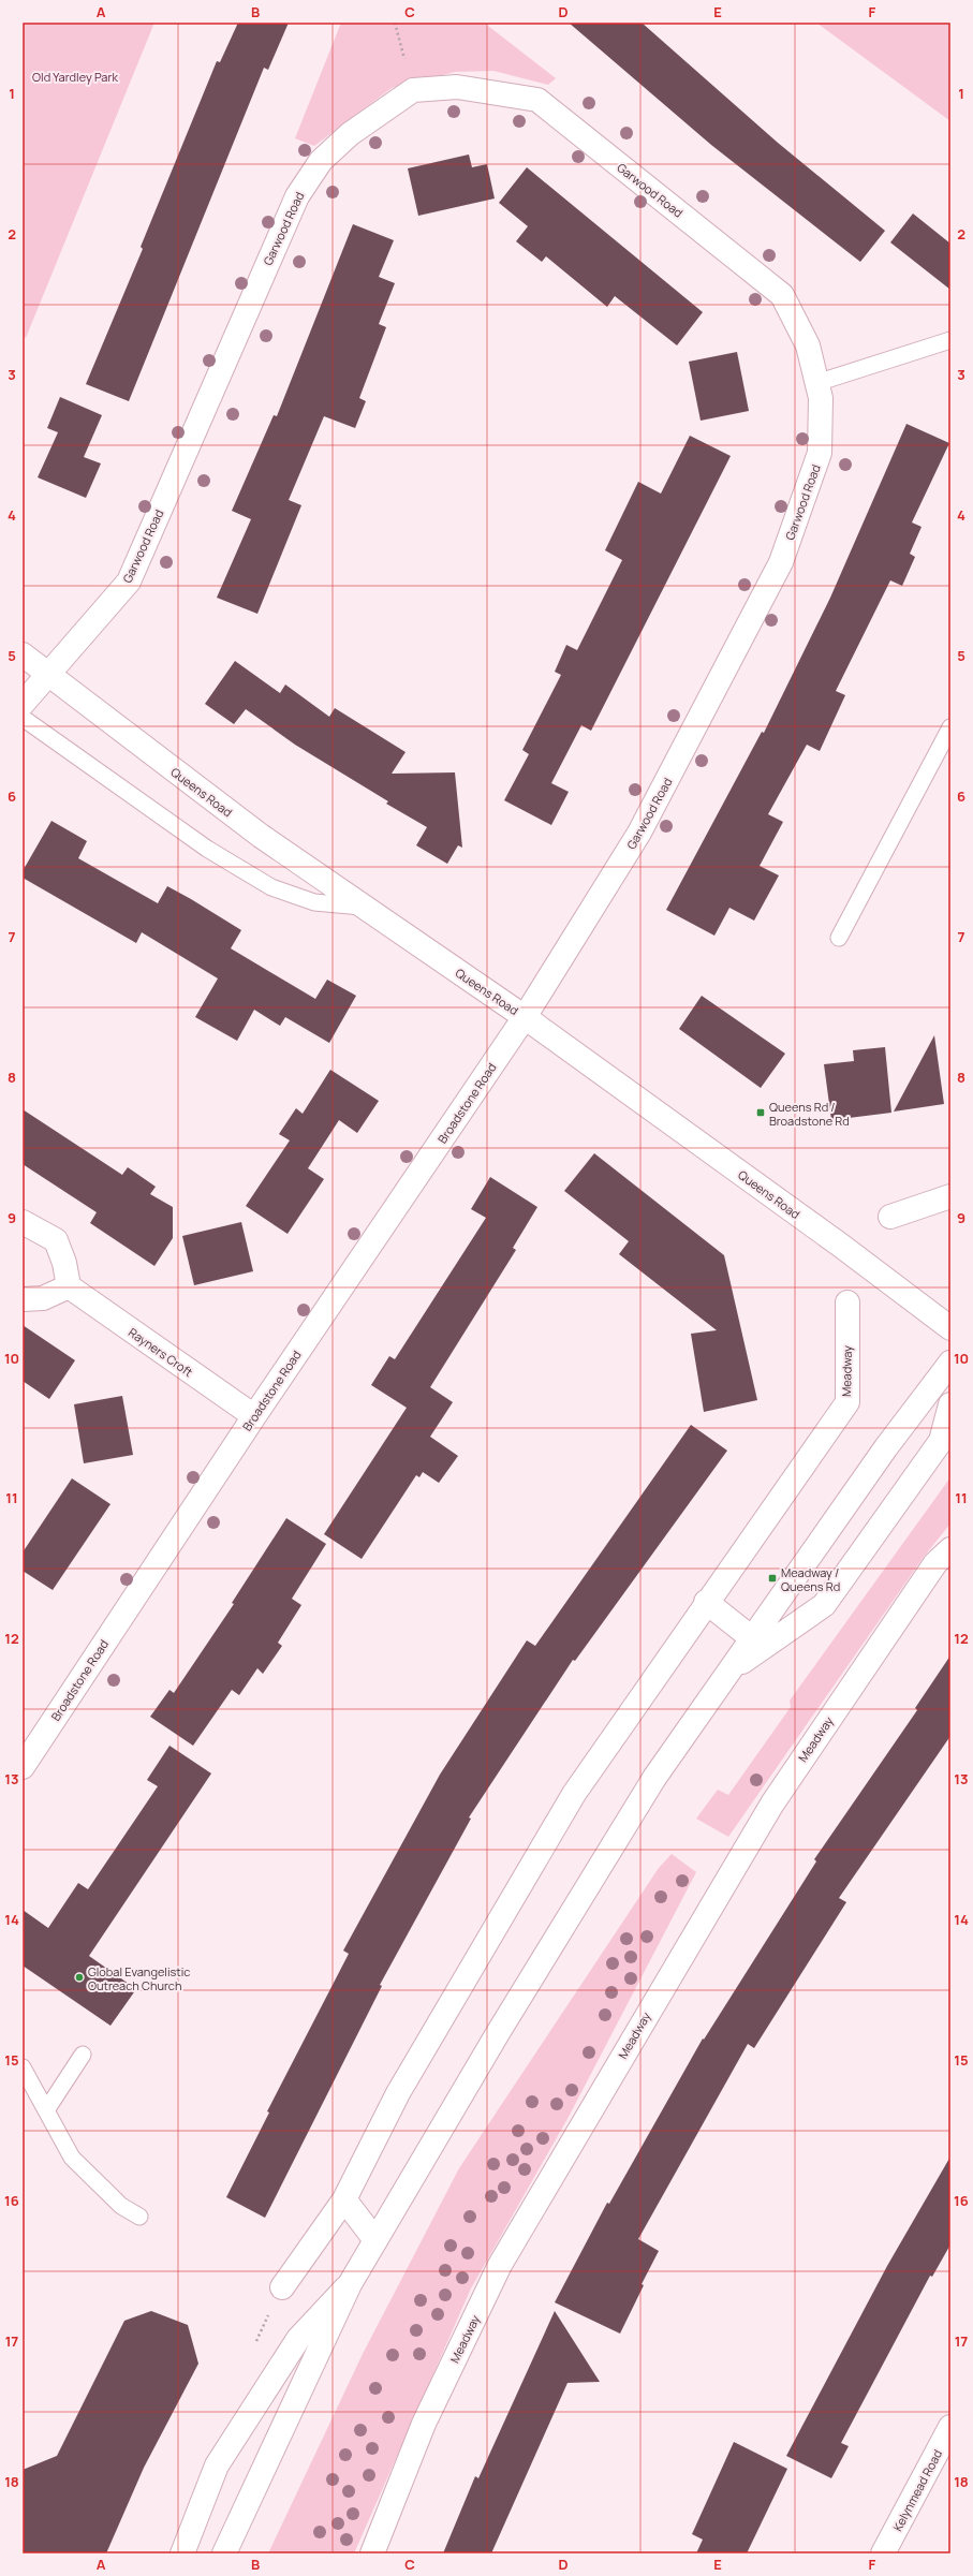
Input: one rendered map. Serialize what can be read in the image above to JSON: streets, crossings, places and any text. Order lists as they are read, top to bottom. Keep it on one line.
{"streets":{"street":["Garwood Road","Queens Road","Broadstone Road","Rayners Croft","Meadway","Kelynmead Road"]},"crossings":[["Garwood Road","Queens Road"],["Garwood Road","Broadstone Road"],["Queens Road","Broadstone Road"],["Broadstone Road","Rayners Croft"]],"parks":["Old Yardley Park"],"places":{"transit":["Queens Rd / Broadstone Rd","Meadway / Queens Rd"],"other":["Global Evangelistic Outreach Church"]},"grid":{"columns":["A","B","C","D","E","F"],"rows":["1","2","3","4","5","6","7","8","9","10","11","12","13","14","15","16","17","18"]}}
